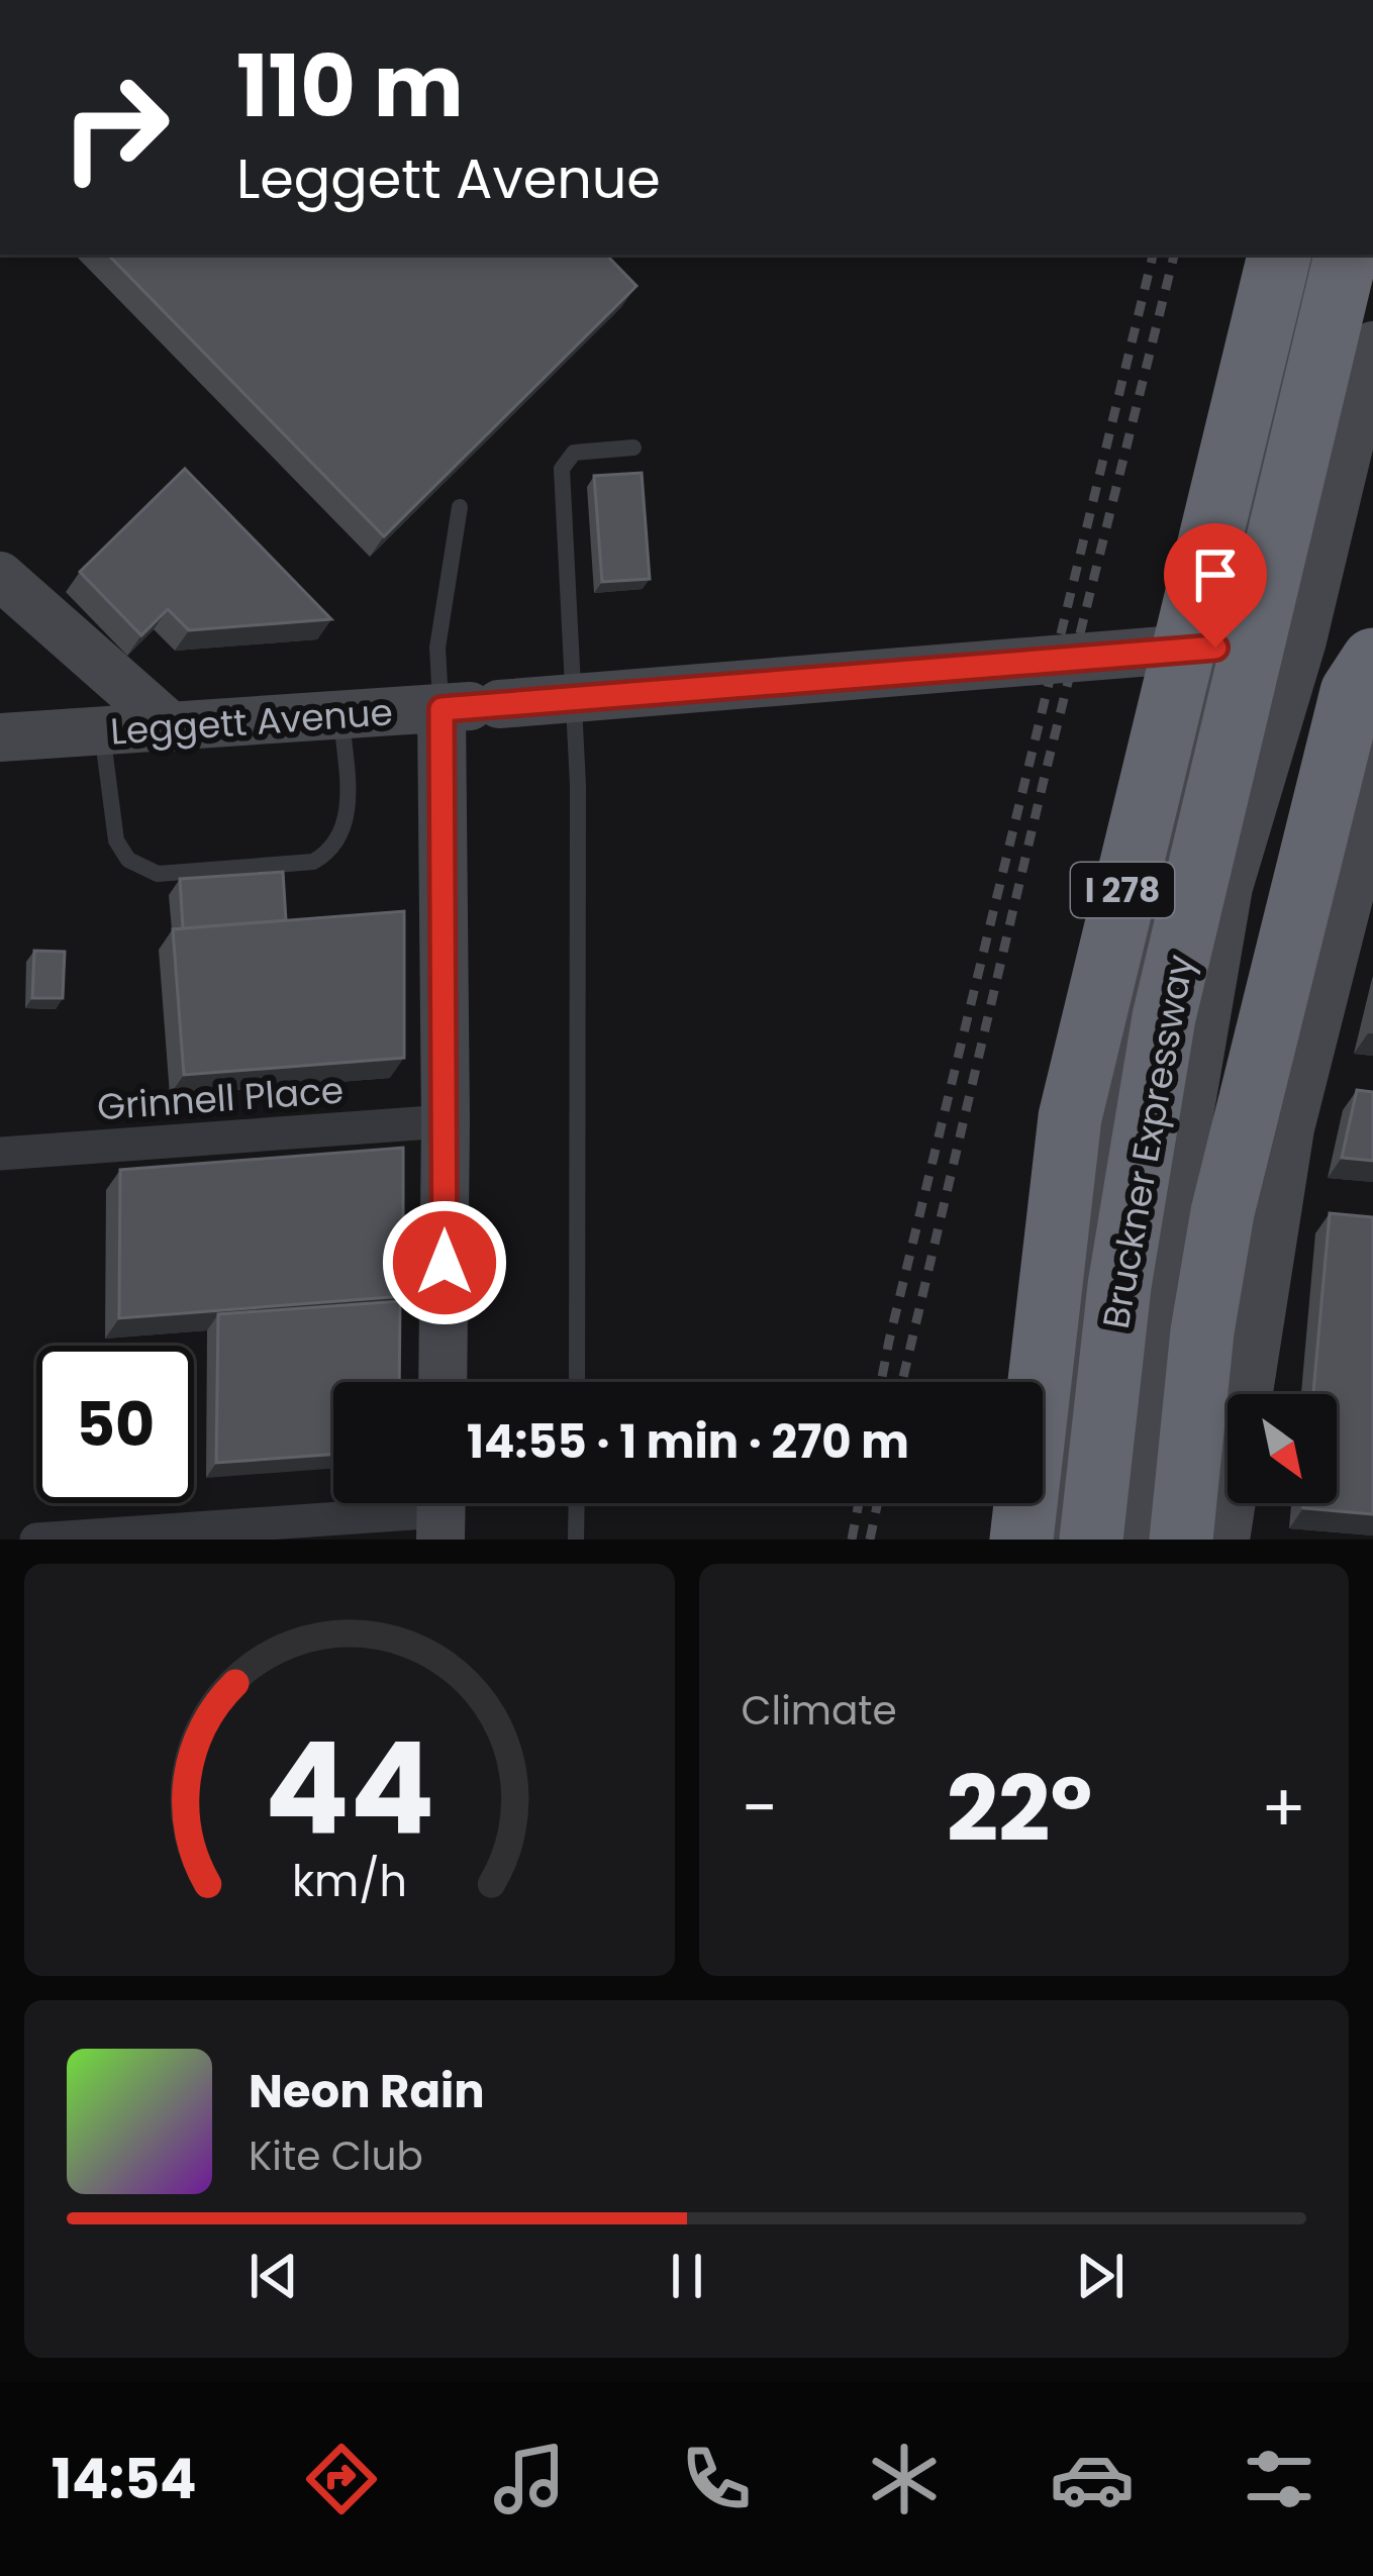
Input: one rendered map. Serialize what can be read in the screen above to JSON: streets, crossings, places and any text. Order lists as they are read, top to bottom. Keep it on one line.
{"streets":{"highway":["I 278","Bruckner Expressway"],"main road":["Leggett Avenue"],"street":["Grinnell Place"]},"north":"bottom right","page":{"turn":["110 m","Leggett Avenue"],"limit":"50","trip":"14:55 · 1 min · 270 m","tile":"Climate","heat":["−","22°","+"],"song":["Neon Rain","Kite Club"],"tabs":"14:54","gauge":["44","km/h"]}}
